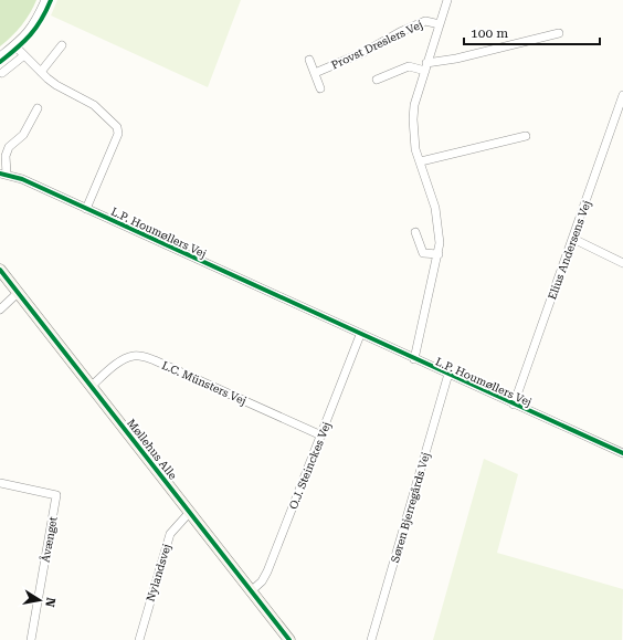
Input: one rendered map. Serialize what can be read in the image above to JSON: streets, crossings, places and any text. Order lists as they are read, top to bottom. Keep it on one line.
{"streets":{"street":["Provst Dreslers Vej","L.P. Houmøllers Vej","Elius Andersens Vej","L.C. Münsters Vej","Møllehus Alle","O.J. Steinckes Vej","Søren Bjerregårds Vej","Åvænget","Nylandsvej"]},"crossings":[["Provst Dreslers Vej","L.P. Houmøllers Vej"],["L.P. Houmøllers Vej","Elius Andersens Vej"],["L.P. Houmøllers Vej","O.J. Steinckes Vej"],["L.P. Houmøllers Vej","Søren Bjerregårds Vej"],["L.C. Münsters Vej","Møllehus Alle"],["L.C. Münsters Vej","O.J. Steinckes Vej"],["Møllehus Alle","O.J. Steinckes Vej"],["Møllehus Alle","Nylandsvej"]],"scale_bar":"100 m","north":"right"}
